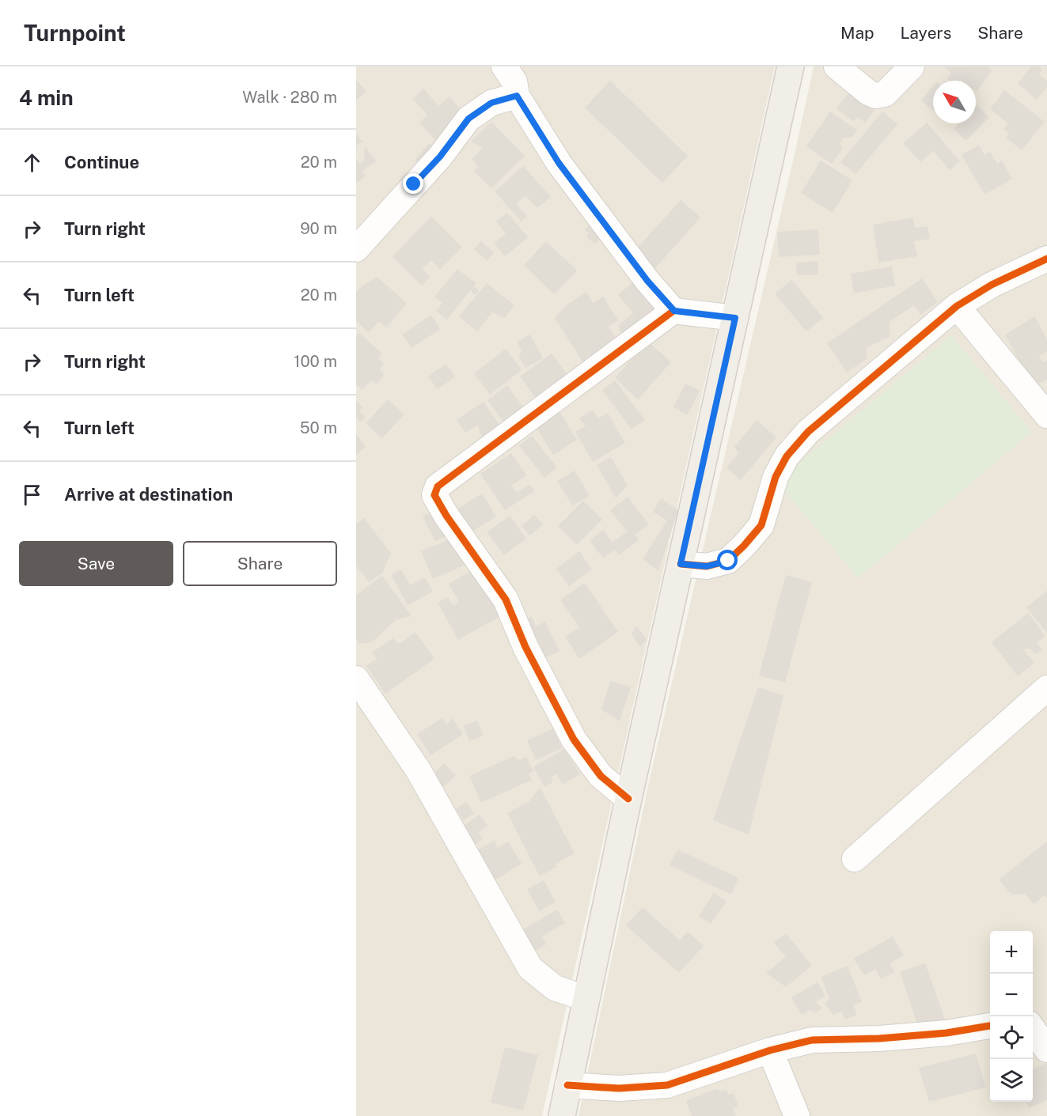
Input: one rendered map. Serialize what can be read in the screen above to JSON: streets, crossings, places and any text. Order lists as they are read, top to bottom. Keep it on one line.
{"north":"top left","page":{"header":"Turnpoint","nav":["Map","Layers","Share"],"heading":["4 min","Walk · 280 m"],"list":[["Continue","20 m"],["Turn right","90 m"],["Turn left","20 m"],["Turn right","100 m"],["Turn left","50 m"],"Arrive at destination"],"buttons":["Save","Share"],"map_buttons":["+","−"]}}
